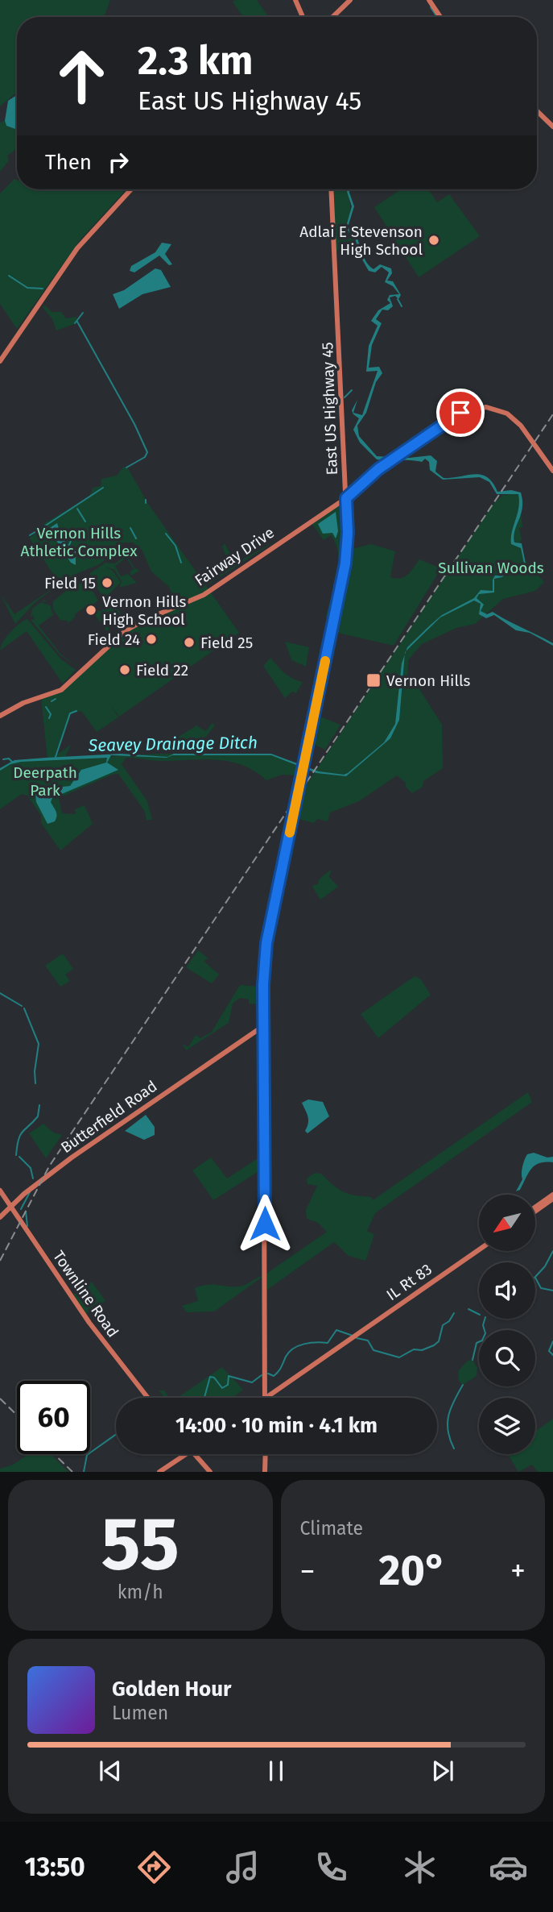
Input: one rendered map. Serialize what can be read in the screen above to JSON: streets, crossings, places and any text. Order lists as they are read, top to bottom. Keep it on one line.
{"streets":{"main road":["East US Highway 45","Fairway Drive","Butterfield Road","IL Rt 83","Townline Road"]},"crossings":[["East US Highway 45","Fairway Drive"],["East US Highway 45","Butterfield Road"],["Butterfield Road","Townline Road"]],"water":["Seavey Drainage Ditch"],"parks":["Vernon Hills Athletic Complex","Sullivan Woods","Deerpath Park"],"places":{"other":["Adlai E Stevenson High School","Field 15","Vernon Hills High School","Field 24","Field 25","Field 22"],"transit":["Vernon Hills"]},"north":"bottom left","page":{"turn":["2.3 km","East US Highway 45"],"then":"Then","limit":"60","trip":"14:00 · 10 min · 4.1 km","tile":[["55","km/h"],"Climate"],"heat":["−","20°","+"],"song":["Golden Hour","Lumen"],"tabs":"13:50"}}
